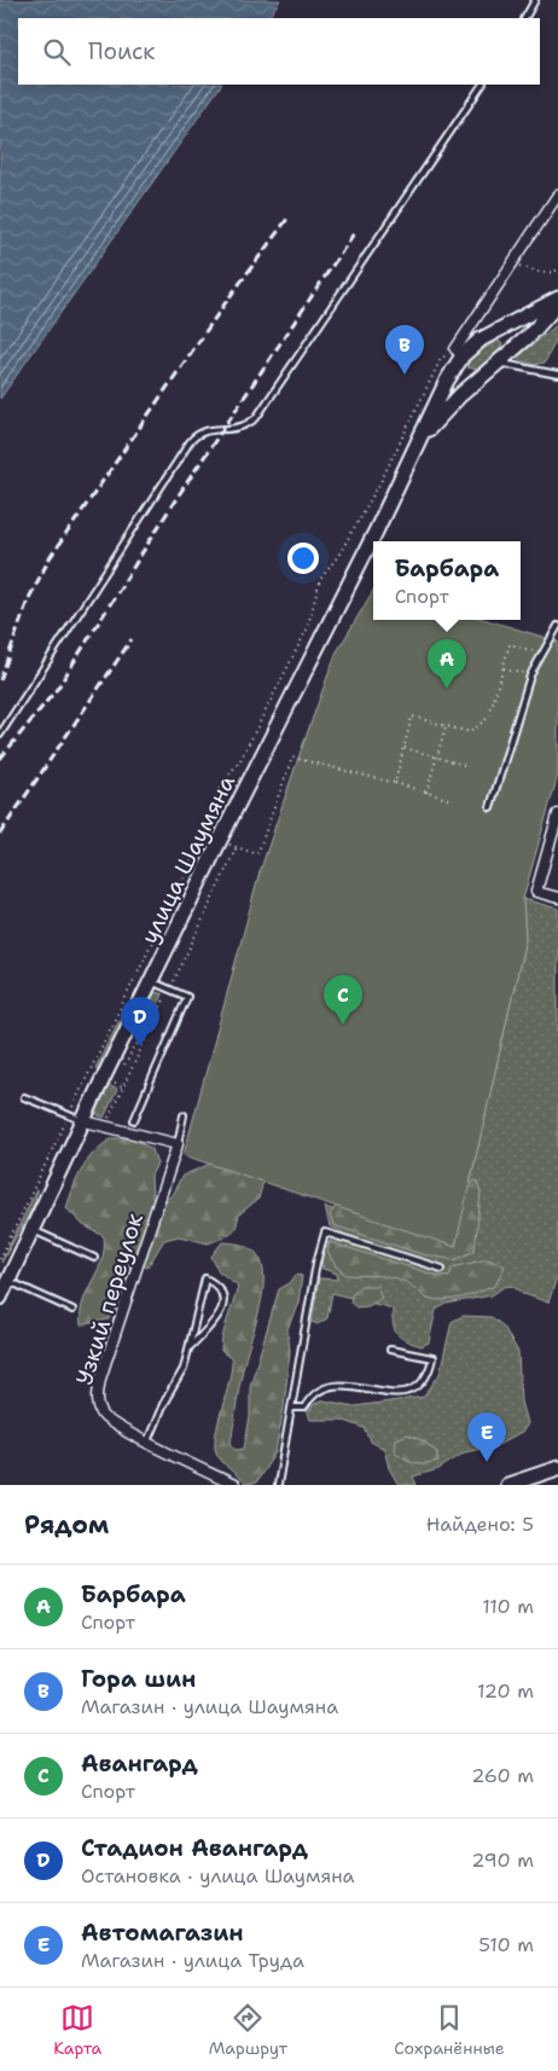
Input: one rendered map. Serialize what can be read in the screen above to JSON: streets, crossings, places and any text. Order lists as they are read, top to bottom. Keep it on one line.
{"streets":{"main road":["улица Шаумяна"],"street":["Узкий переулок"]},"page":{"search":"Поиск","pins":["B","A","C","D","E"],"popup":["Барбара","Спорт"],"heading":["Рядом","Найдено: 5"],"list":[{"mark":"A","name":"Барбара","note":"Спорт","value":"110 m"},{"mark":"B","name":"Гора шин","note":"Магазин · улица Шаумяна","value":"120 m"},{"mark":"C","name":"Авангард","note":"Спорт","value":"260 m"},{"mark":"D","name":"Стадион Авангард","note":"Остановка · улица Шаумяна","value":"290 m"},{"mark":"E","name":"Автомагазин","note":"Магазин · улица Труда","value":"510 m"}],"nav":["Карта","Маршрут","Сохранённые"]}}
